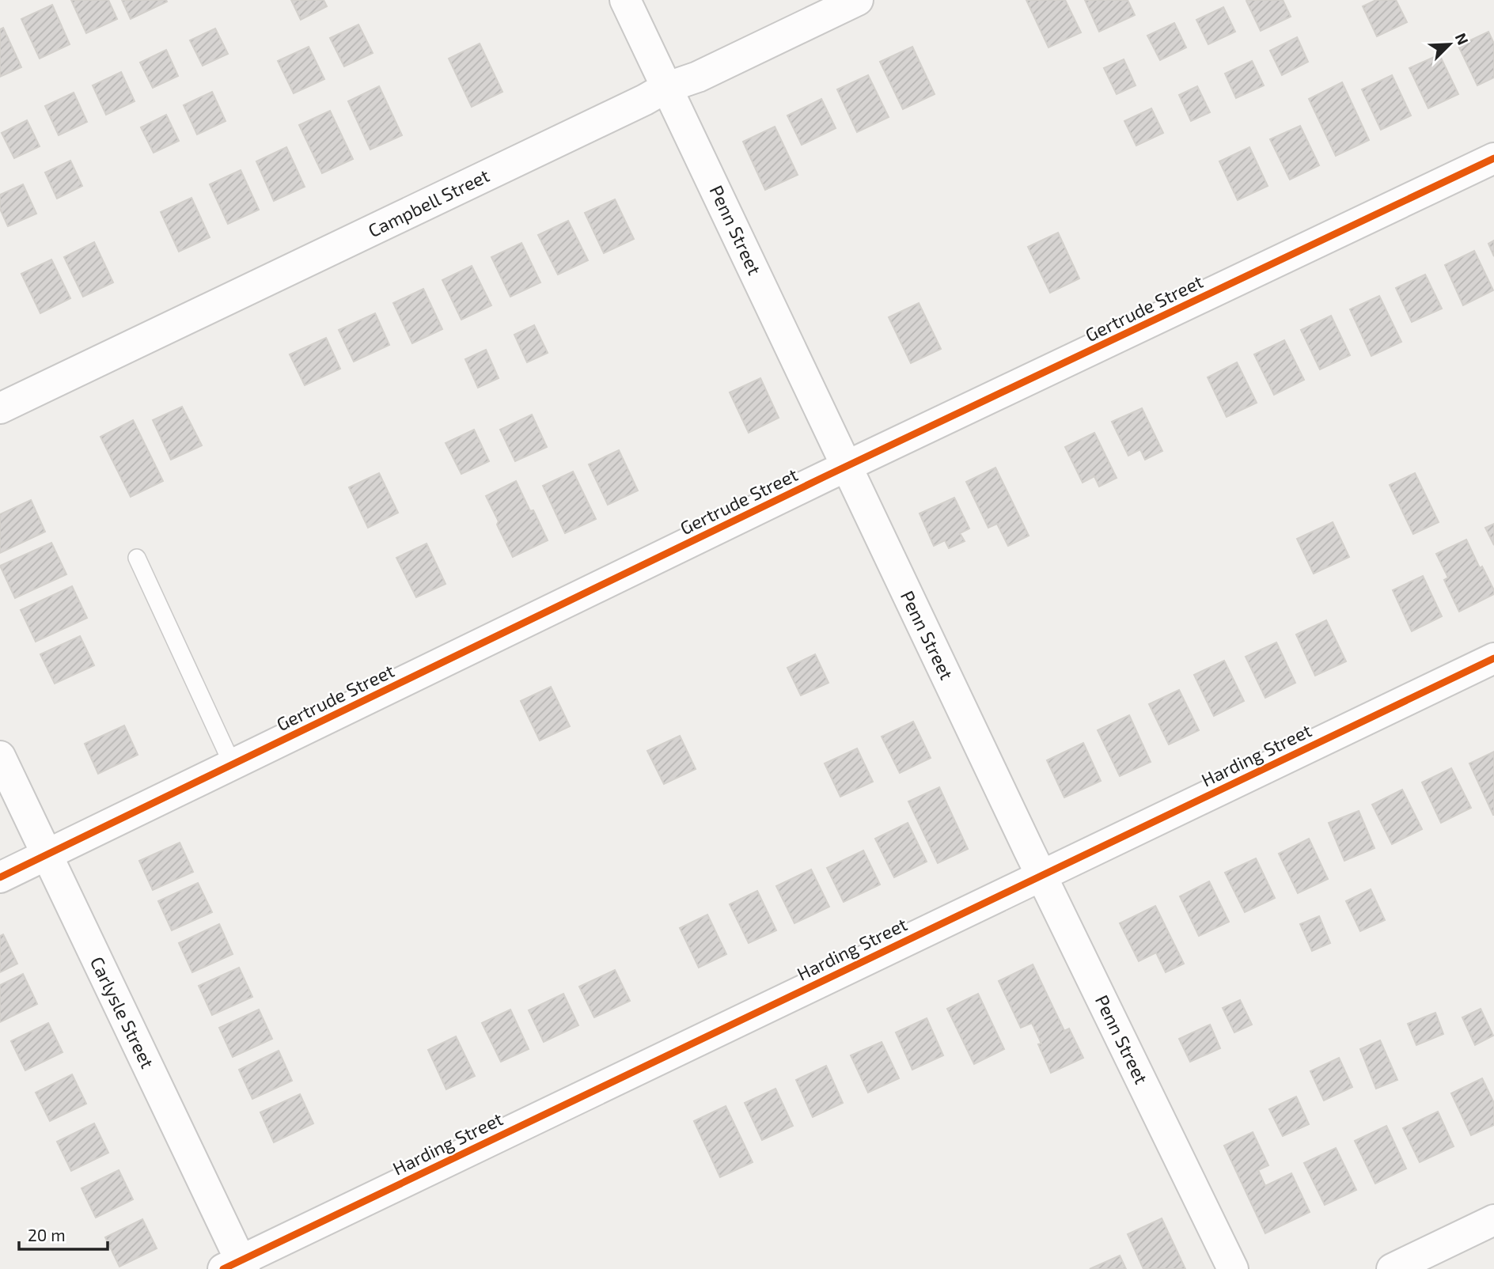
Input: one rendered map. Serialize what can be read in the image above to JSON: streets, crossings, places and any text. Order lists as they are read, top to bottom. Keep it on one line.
{"streets":{"street":["Campbell Street","Penn Street","Gertrude Street","Harding Street","Carlysle Street"]},"crossings":[["Campbell Street","Penn Street"],["Penn Street","Gertrude Street"],["Penn Street","Harding Street"],["Gertrude Street","Carlysle Street"],["Harding Street","Carlysle Street"]],"scale_bar":"20 m","north":"top right"}
